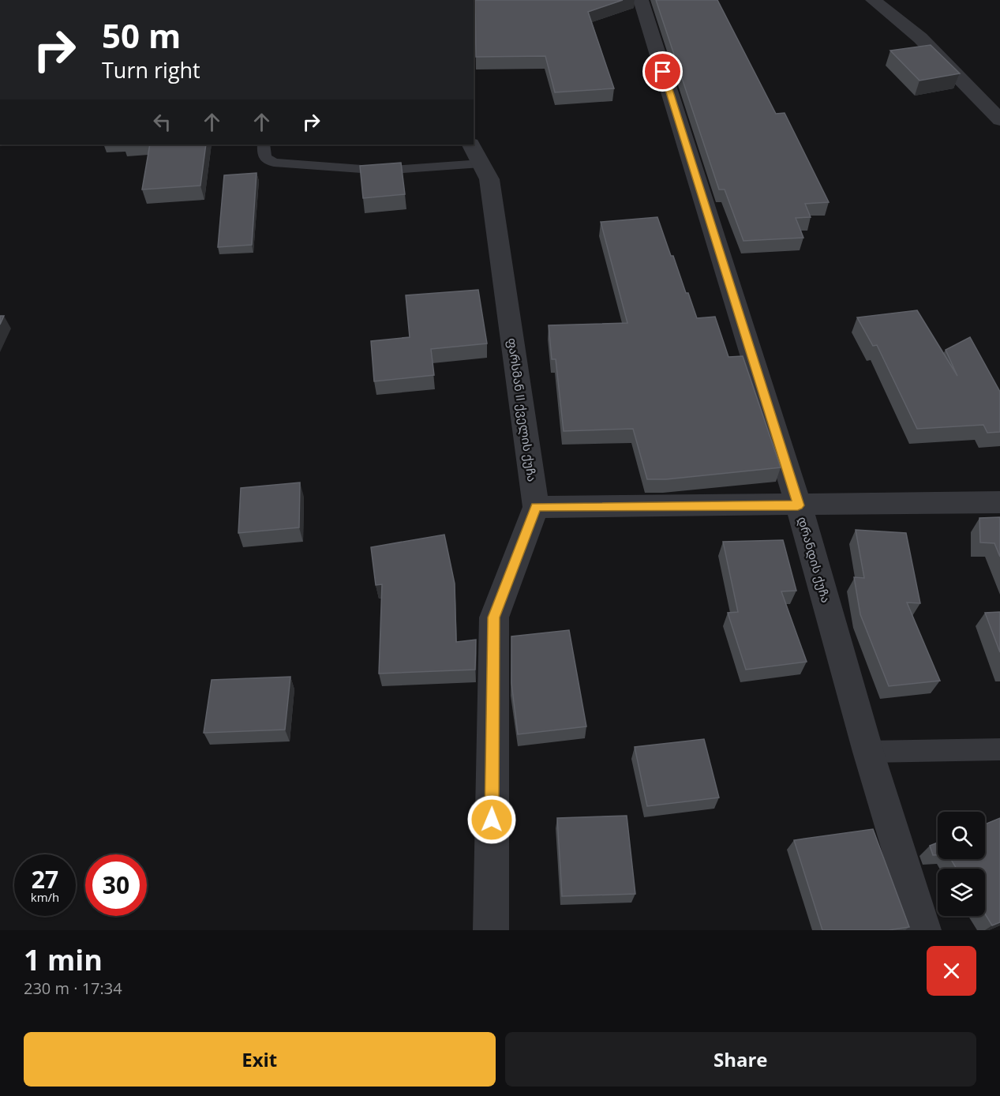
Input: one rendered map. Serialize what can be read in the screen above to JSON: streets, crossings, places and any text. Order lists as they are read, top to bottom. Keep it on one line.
{"streets":{"street":["ფარსმან II ქველის ქუჩა","დრანდის ქუჩა"]},"page":{"turn":["50 m","Turn right"],"speed":"27 km/h","limit":"30","heading":["1 min","230 m · 17:34"],"buttons":["Exit","Share"]}}
